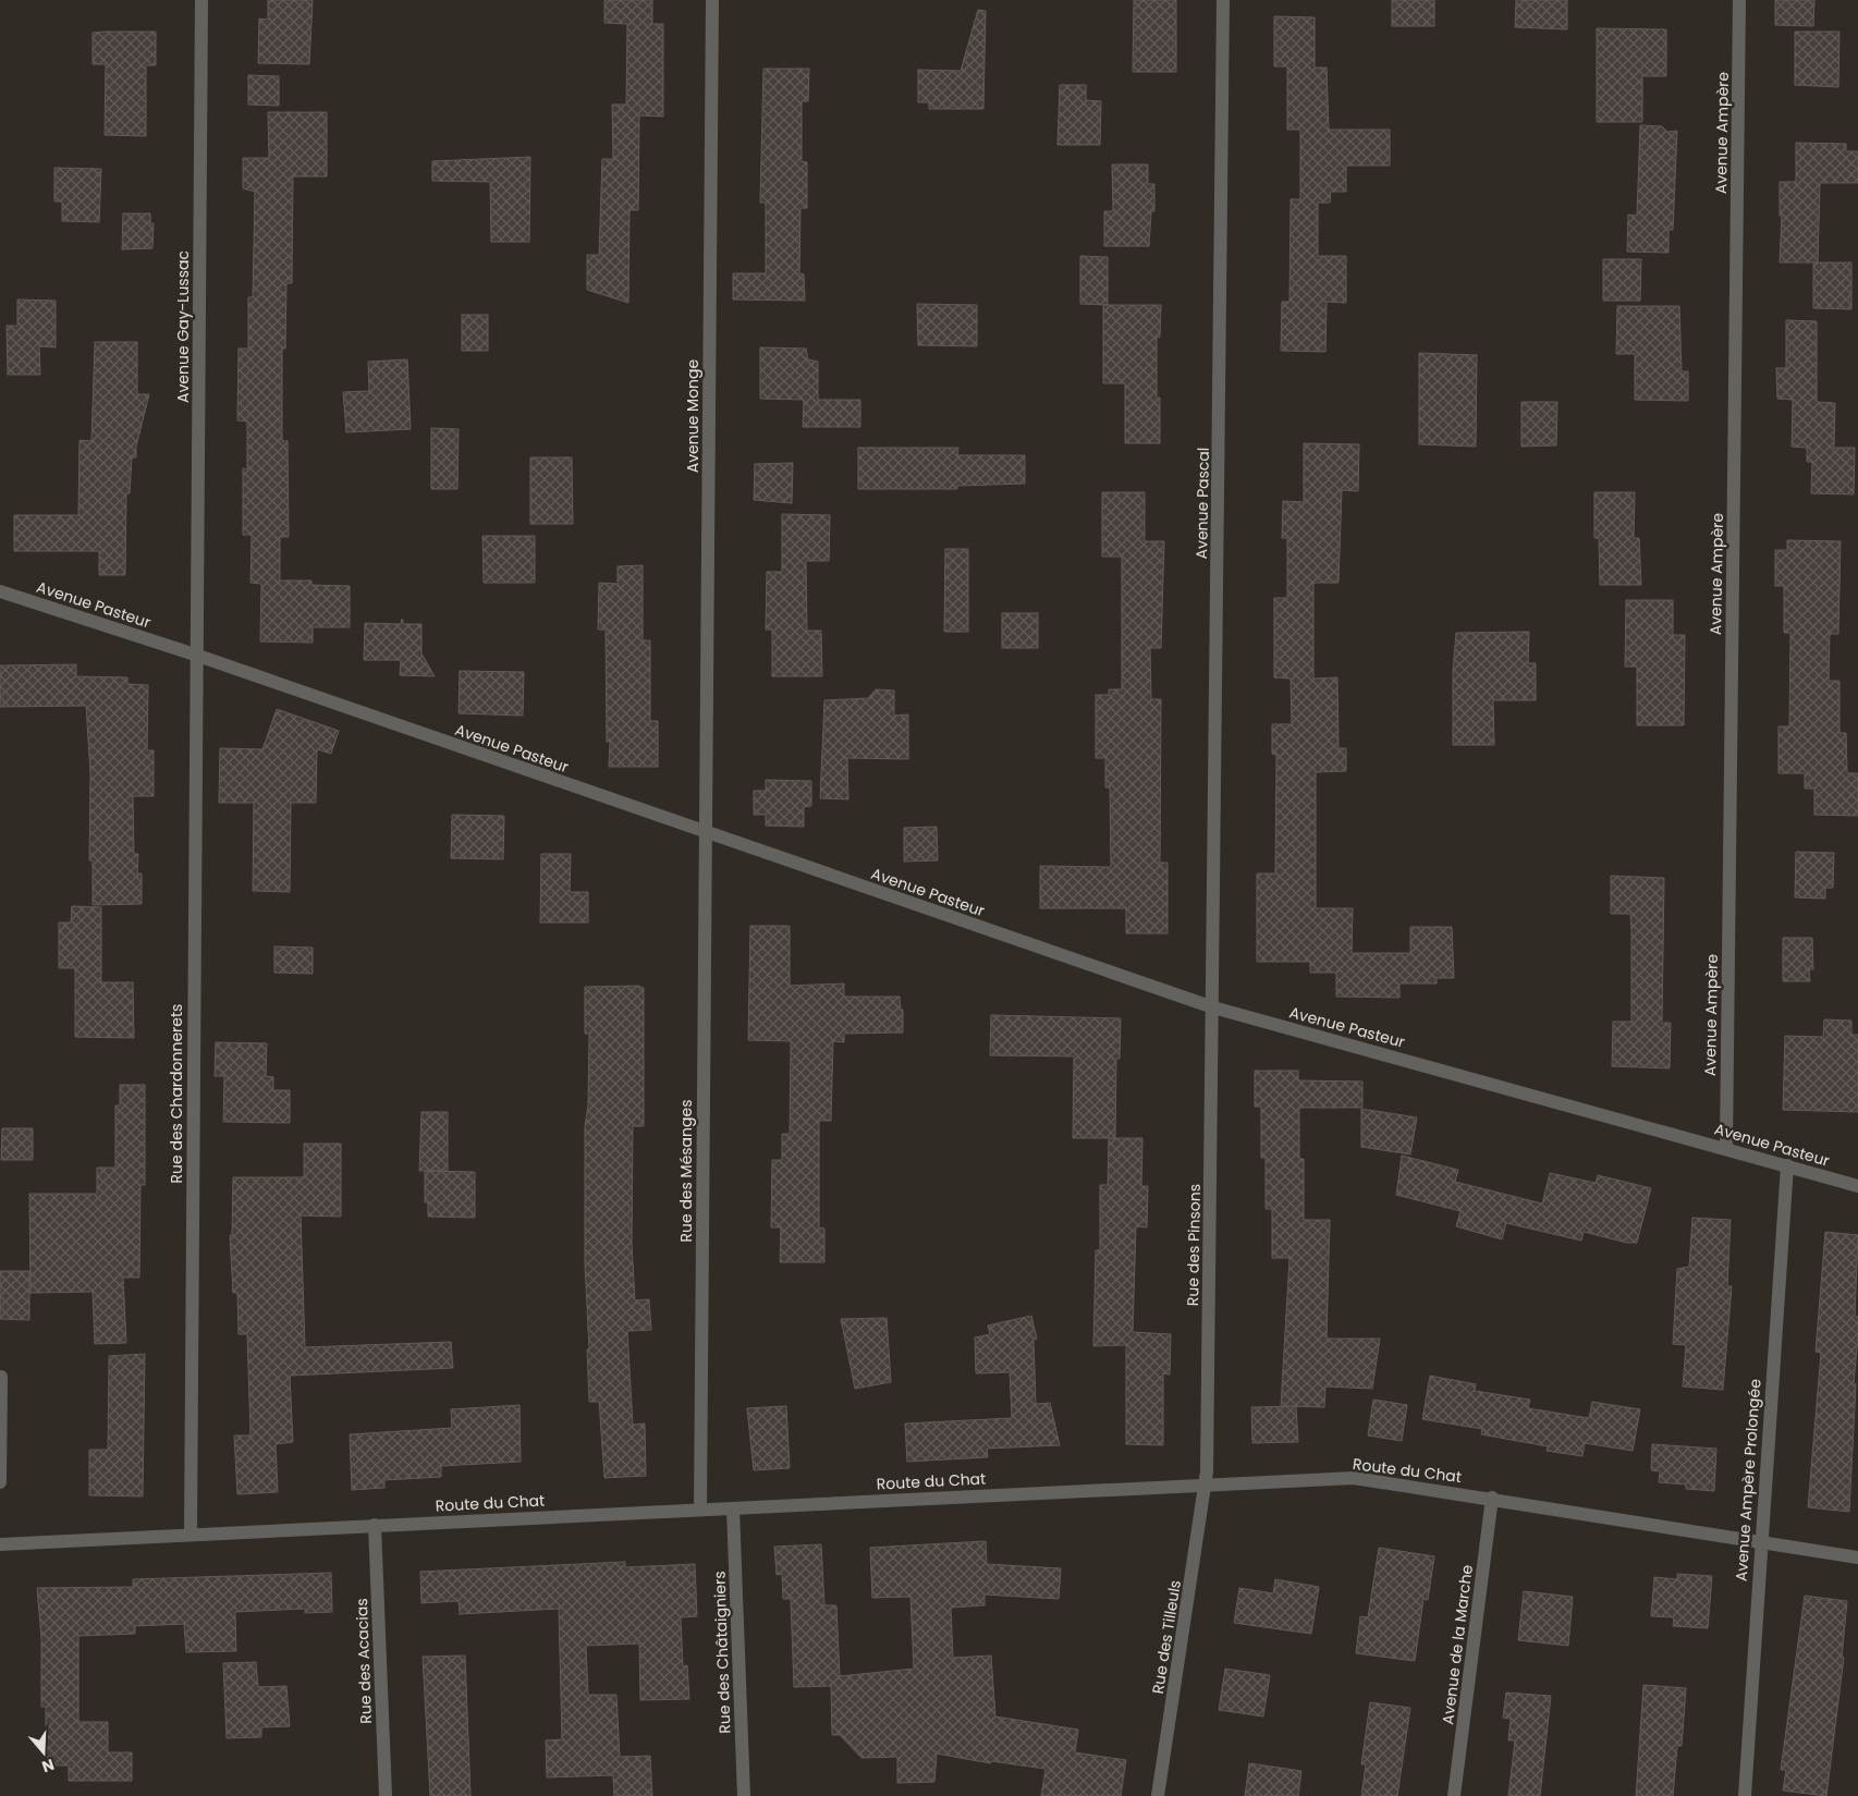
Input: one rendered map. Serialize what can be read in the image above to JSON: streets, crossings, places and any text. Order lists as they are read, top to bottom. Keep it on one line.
{"streets":{"street":["Avenue Ampère","Avenue Gay-Lussac","Avenue Monge","Avenue Pascal","Avenue Pasteur","Rue des Chardonnerets","Rue des Mésanges","Rue des Pinsons","Route du Chat","Avenue Ampère Prolongée","Rue des Tilleuls","Avenue de la Marche","Rue des Châtaigniers","Rue des Acacias"]},"crossings":[["Avenue Ampère","Avenue Pasteur"],["Avenue Gay-Lussac","Avenue Pasteur"],["Avenue Gay-Lussac","Rue des Chardonnerets"],["Avenue Monge","Avenue Pasteur"],["Avenue Monge","Rue des Mésanges"],["Avenue Pascal","Avenue Pasteur"],["Avenue Pascal","Rue des Pinsons"],["Avenue Pasteur","Rue des Chardonnerets"],["Avenue Pasteur","Rue des Mésanges"],["Avenue Pasteur","Rue des Pinsons"],["Avenue Pasteur","Avenue Ampère Prolongée"],["Rue des Chardonnerets","Route du Chat"],["Rue des Mésanges","Route du Chat"],["Rue des Pinsons","Route du Chat"],["Rue des Pinsons","Rue des Tilleuls"],["Route du Chat","Avenue Ampère Prolongée"],["Route du Chat","Rue des Tilleuls"],["Route du Chat","Avenue de la Marche"],["Route du Chat","Rue des Châtaigniers"],["Route du Chat","Rue des Acacias"]],"north":"bottom"}
